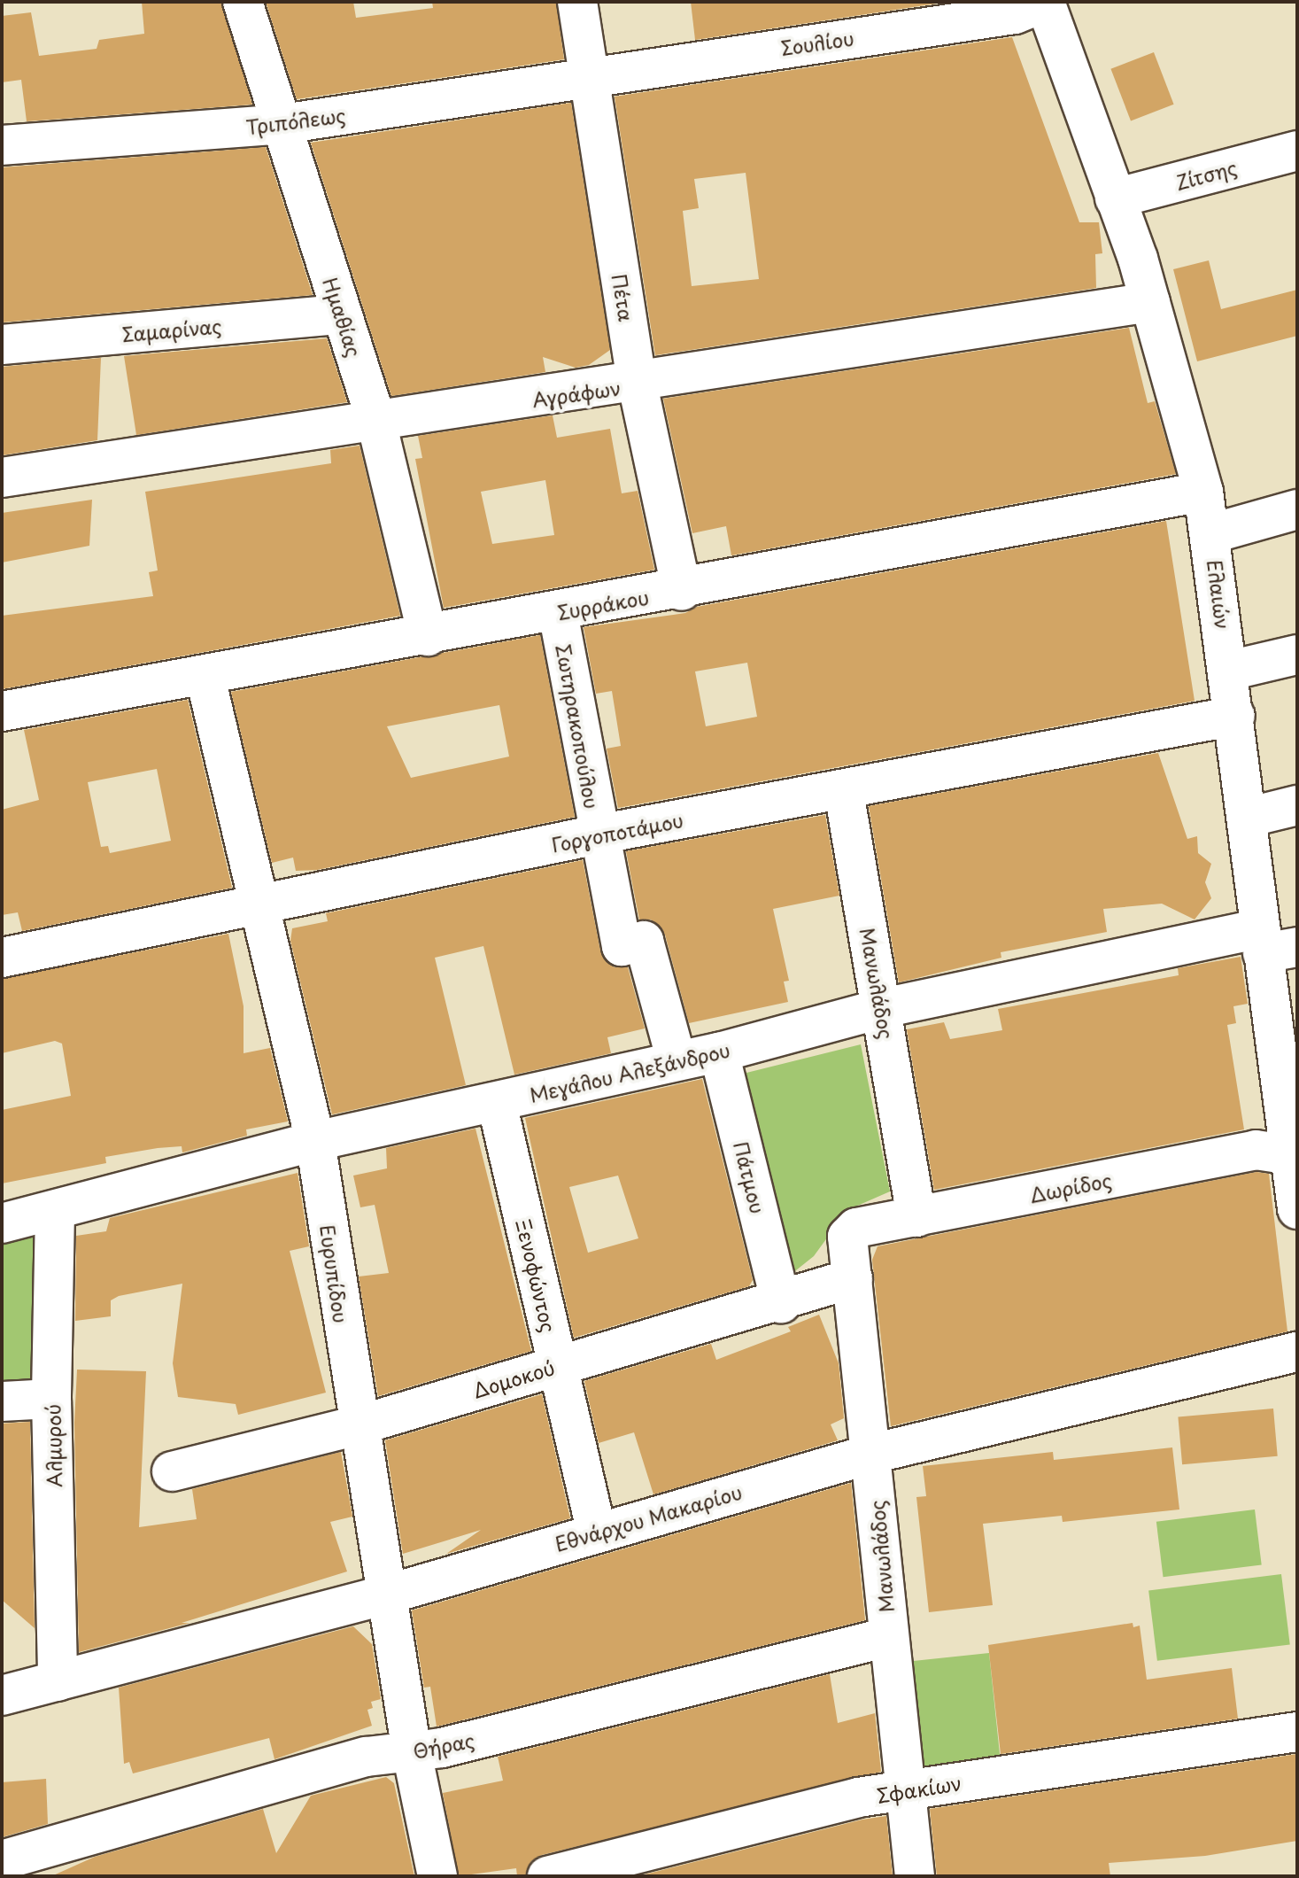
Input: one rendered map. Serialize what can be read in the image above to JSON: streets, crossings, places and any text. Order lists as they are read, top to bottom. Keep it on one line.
{"streets":{"street":["Σουλίου","Τριπόλεως","Ζίτσης","Πέτα","Ημαθίας","Σαμαρίνας","Αγράφων","Ελαιών","Συρράκου","Σωτηρακοπούλου","Γοργοποτάμου","Μανωλάδος","Μεγάλου Αλεξάνδρου","Πάτμου","Δωρίδος","Ευρυπίδου","Ξενοφώντος","Δομοκού","Αλμυρού","Εθνάρχου Μακαρίου","Θήρας","Σφακίων"]},"crossings":[["Σουλίου","Τριπόλεως"],["Σουλίου","Πέτα"],["Σουλίου","Ελαιών"],["Τριπόλεως","Πέτα"],["Τριπόλεως","Ημαθίας"],["Ζίτσης","Ελαιών"],["Πέτα","Αγράφων"],["Πέτα","Συρράκου"],["Ημαθίας","Σαμαρίνας"],["Ημαθίας","Αγράφων"],["Ημαθίας","Συρράκου"],["Αγράφων","Ελαιών"],["Ελαιών","Συρράκου"],["Ελαιών","Γοργοποτάμου"],["Ελαιών","Μεγάλου Αλεξάνδρου"],["Ελαιών","Δωρίδος"],["Συρράκου","Σωτηρακοπούλου"],["Συρράκου","Ευρυπίδου"],["Σωτηρακοπούλου","Γοργοποτάμου"],["Σωτηρακοπούλου","Μεγάλου Αλεξάνδρου"],["Γοργοποτάμου","Μανωλάδος"],["Γοργοποτάμου","Ευρυπίδου"],["Μανωλάδος","Μεγάλου Αλεξάνδρου"],["Μανωλάδος","Δωρίδος"],["Μανωλάδος","Δομοκού"],["Μανωλάδος","Εθνάρχου Μακαρίου"],["Μανωλάδος","Θήρας"],["Μανωλάδος","Σφακίων"],["Μεγάλου Αλεξάνδρου","Πάτμου"],["Μεγάλου Αλεξάνδρου","Ευρυπίδου"],["Μεγάλου Αλεξάνδρου","Ξενοφώντος"],["Μεγάλου Αλεξάνδρου","Αλμυρού"],["Πάτμου","Δομοκού"],["Ευρυπίδου","Δομοκού"],["Ευρυπίδου","Εθνάρχου Μακαρίου"],["Ευρυπίδου","Θήρας"],["Ξενοφώντος","Δομοκού"],["Ξενοφώντος","Εθνάρχου Μακαρίου"],["Αλμυρού","Εθνάρχου Μακαρίου"]]}
